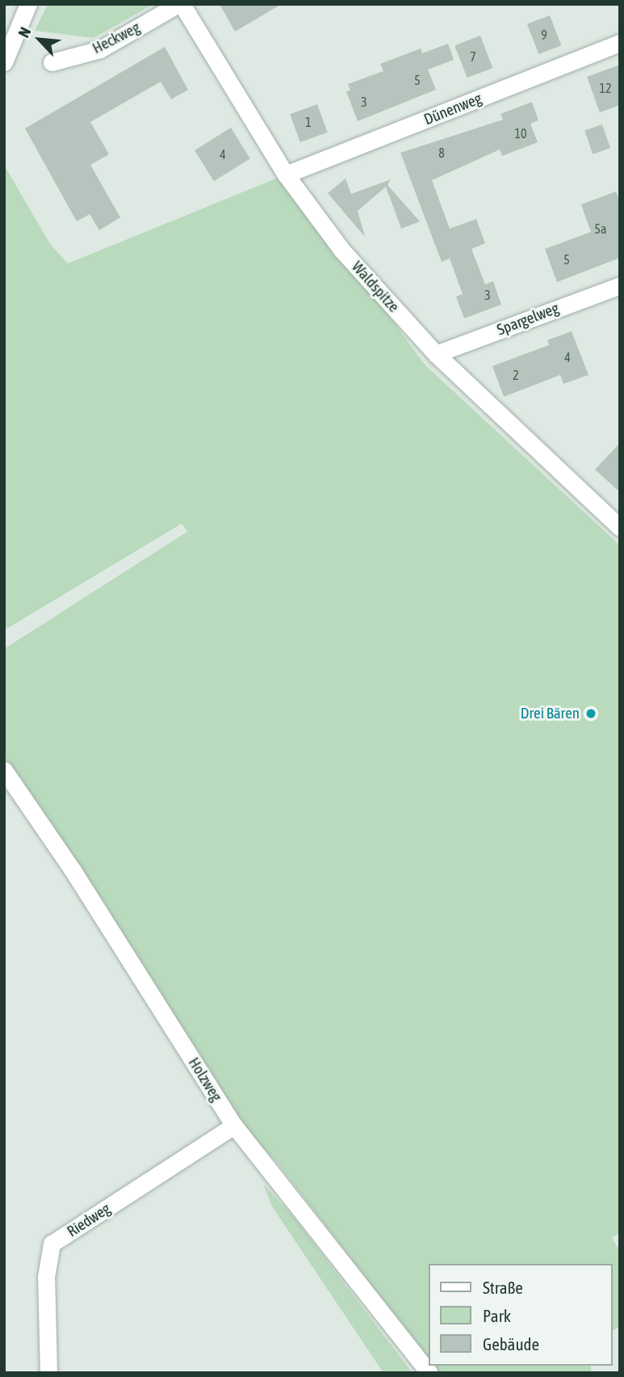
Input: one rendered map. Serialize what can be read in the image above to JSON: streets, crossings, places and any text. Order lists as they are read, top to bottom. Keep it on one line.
{"streets":{"street":["Heckweg","Dünenweg","Waldspitze","Spargelweg","Holzweg","Riedweg"]},"crossings":[["Heckweg","Waldspitze"],["Dünenweg","Waldspitze"],["Waldspitze","Spargelweg"],["Holzweg","Riedweg"]],"places":["Drei Bären"],"house_numbers":["9","7","5","12","3","1","10","8","4","5a","5","3","4","2"],"legend":["Straße","Park","Gebäude"],"north":"top left"}
